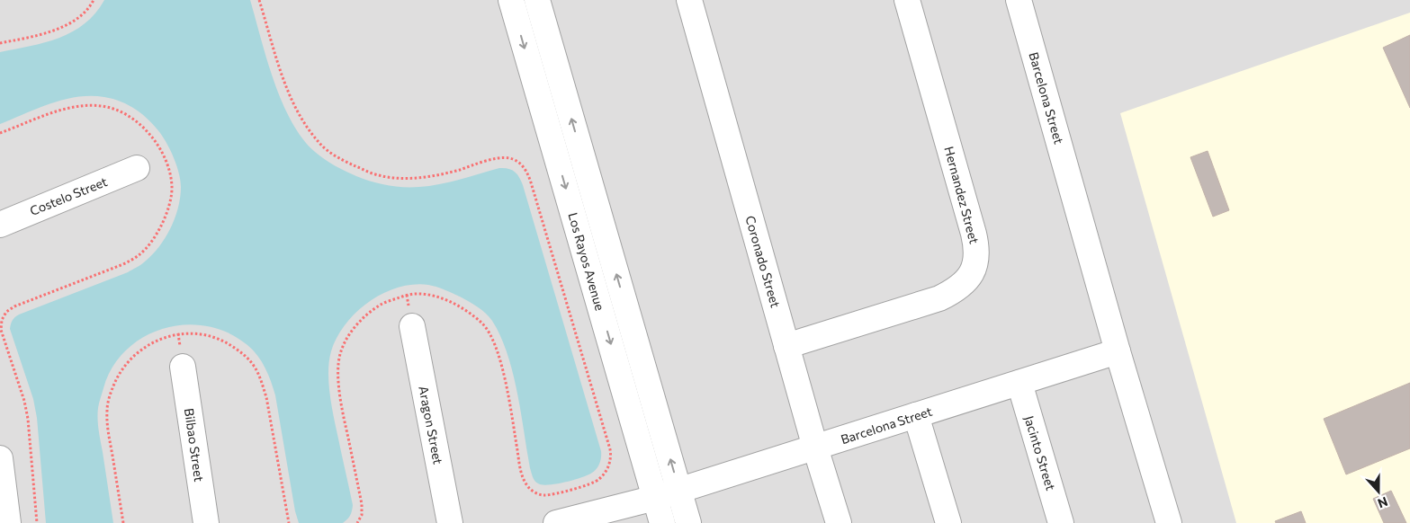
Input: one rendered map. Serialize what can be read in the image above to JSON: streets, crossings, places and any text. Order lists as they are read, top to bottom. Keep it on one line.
{"streets":{"street":["Barcelona Street","Hernandez Street","Costelo Street","Los Rayos Avenue","Coronado Street","Aragon Street","Bilbao Street","Jacinto Street"]},"crossings":[["Barcelona Street","Los Rayos Avenue"],["Barcelona Street","Coronado Street"],["Barcelona Street","Jacinto Street"],["Hernandez Street","Coronado Street"]],"north":"bottom"}
